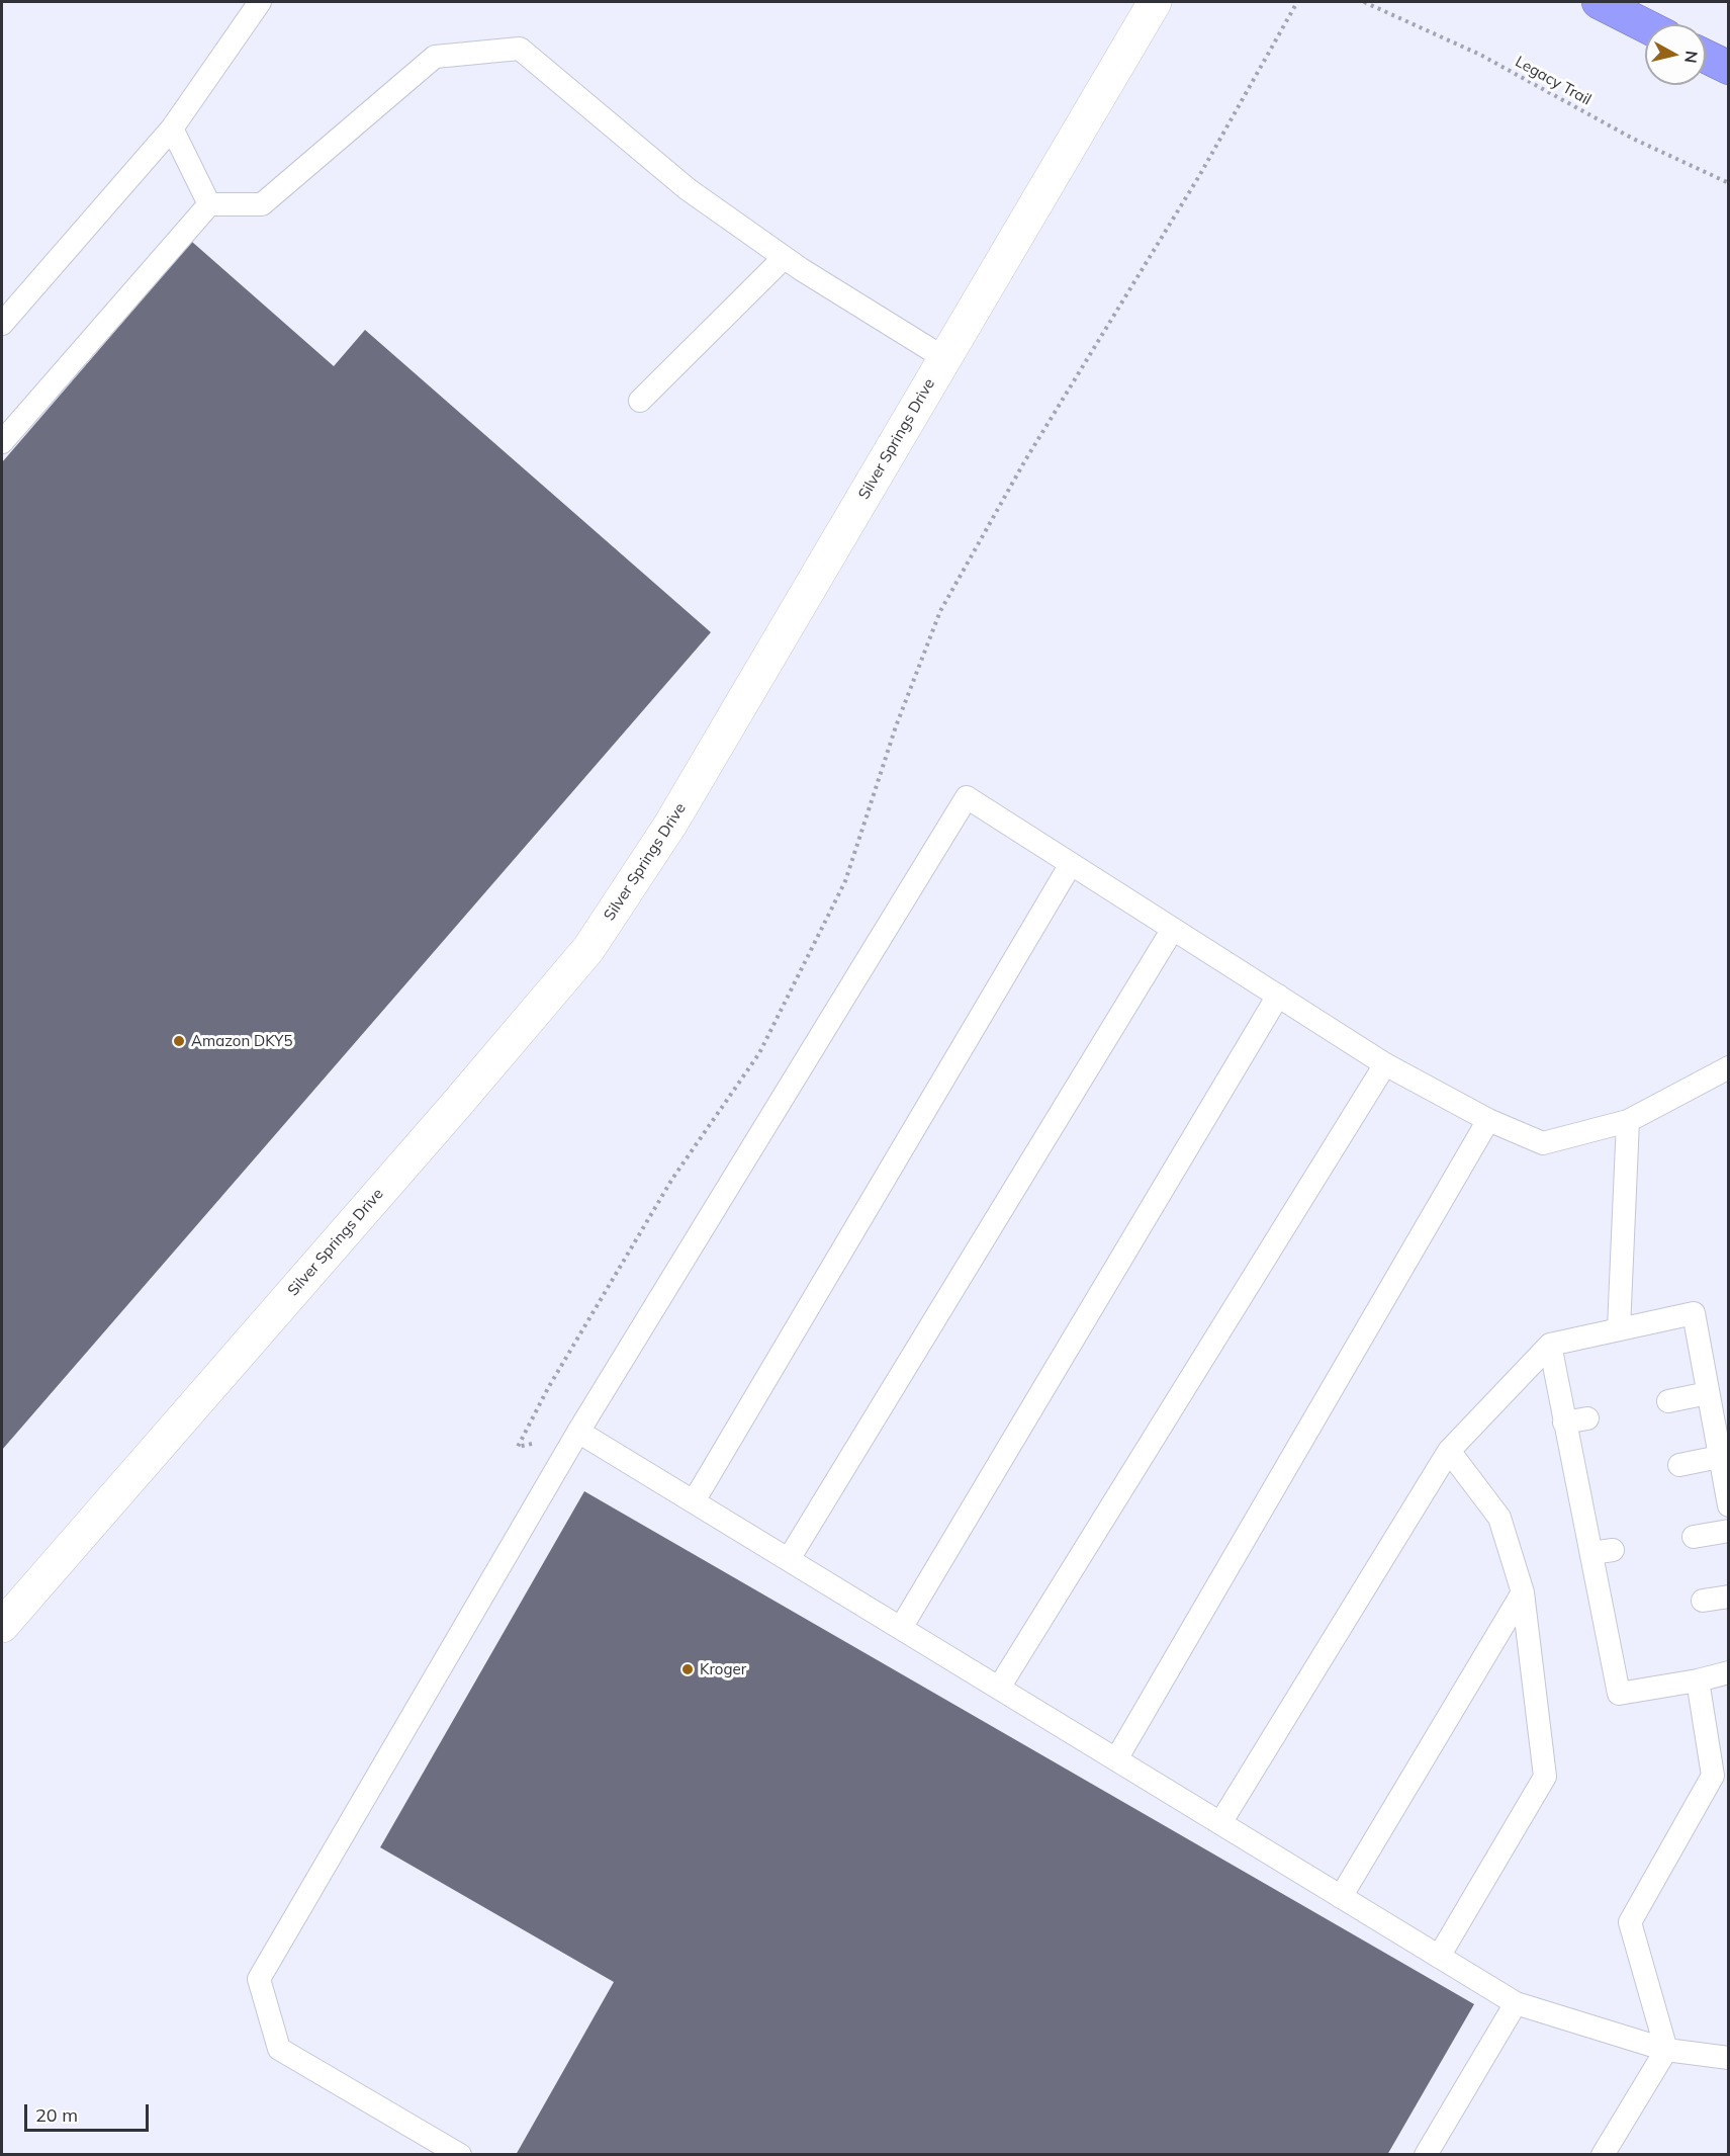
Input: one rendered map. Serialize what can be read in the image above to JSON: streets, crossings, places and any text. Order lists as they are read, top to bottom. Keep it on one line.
{"streets":{"street":["Silver Springs Drive"],"path":["Legacy Trail"]},"places":["Amazon DKY5","Kroger"],"scale_bar":"20 m","north":"right"}
